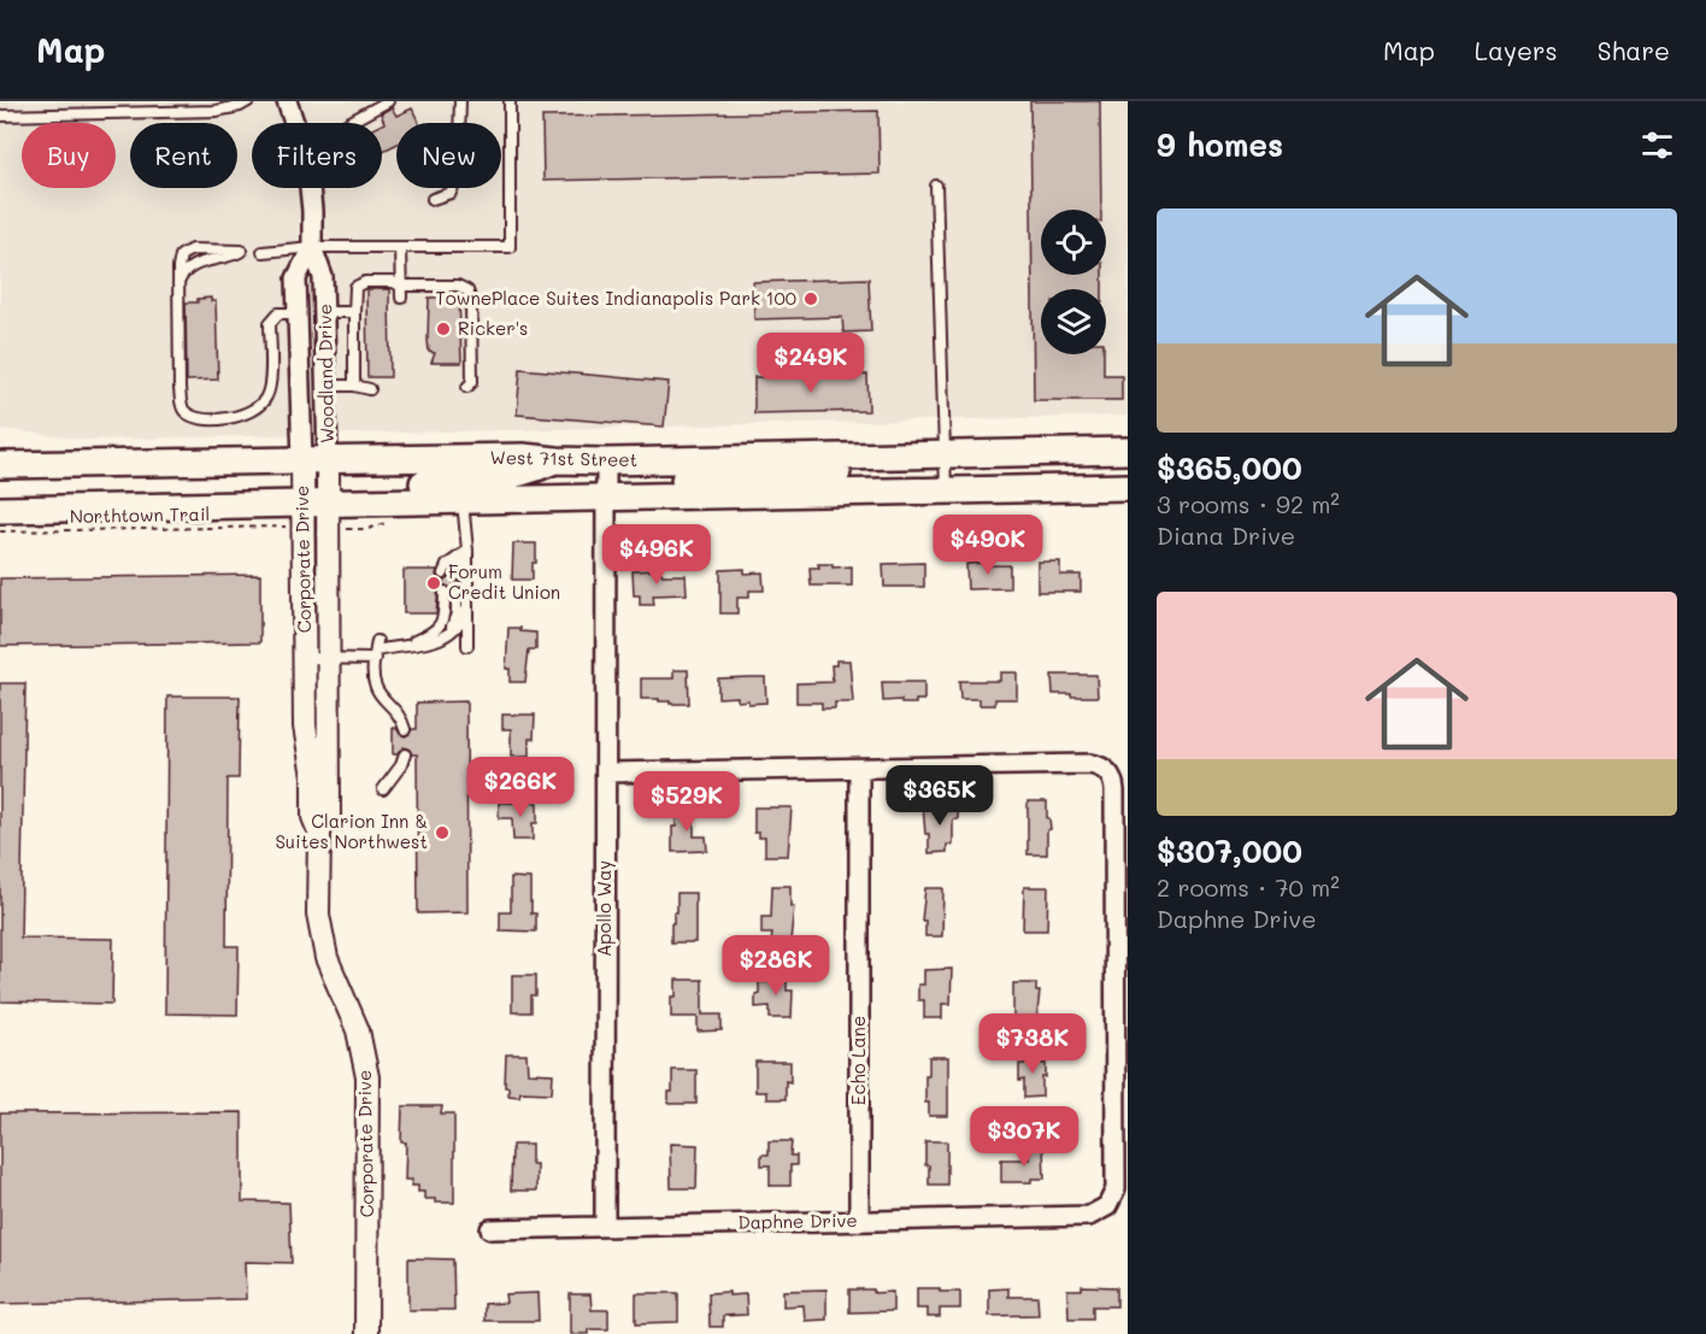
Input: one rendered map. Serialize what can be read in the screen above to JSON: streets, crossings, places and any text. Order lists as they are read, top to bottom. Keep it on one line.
{"streets":{"main road":["West 71st Street"],"street":["Woodland Drive","Corporate Drive","Apollo Way","Echo Lane","Daphne Drive"],"path":["Northtown Trail"]},"crossings":[["Woodland Drive","West 71st Street"],["Woodland Drive","Corporate Drive"],["West 71st Street","Corporate Drive"],["West 71st Street","Apollo Way"],["Apollo Way","Daphne Drive"],["Echo Lane","Daphne Drive"]],"places":["TownePlace Suites Indianapolis Park 100","Ricker's","Forum Credit Union","Clarion Inn & Suites Northwest"],"page":{"header":"Map","nav":["Map","Layers","Share"],"heading":"9 homes","chip":["Buy","Rent","Filters","New"],"list":[{"name":"$365,000","note":"3 rooms · 92 m² · Diana Drive"},{"name":"$307,000","note":"2 rooms · 70 m² · Daphne Drive"}],"price":["$249K","$490K","$496K","$266K","$365K","$529K","$286K","$738K","$307K"]}}
